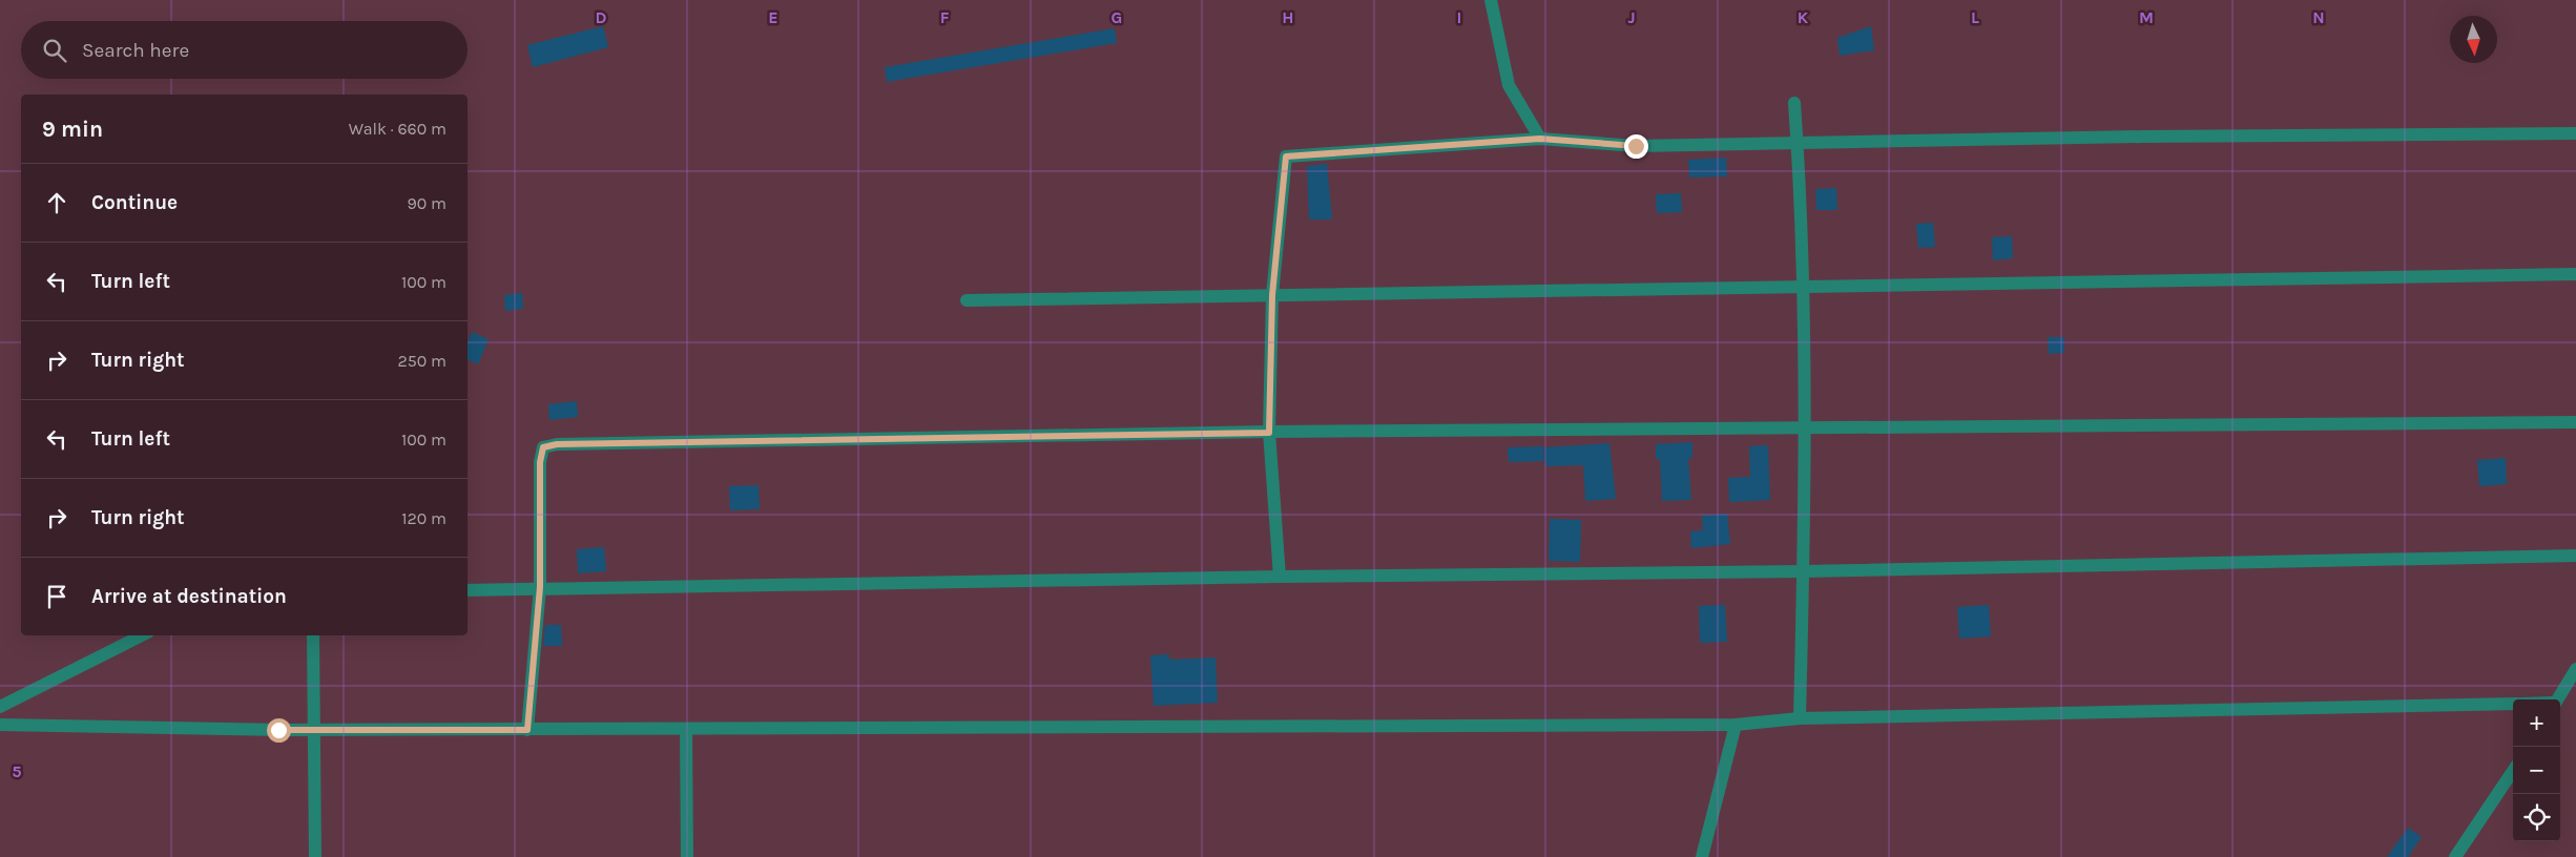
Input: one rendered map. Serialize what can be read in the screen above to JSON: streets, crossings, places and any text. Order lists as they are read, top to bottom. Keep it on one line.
{"north":"bottom","page":{"search":"Search here","heading":["9 min","Walk · 660 m"],"list":[["Continue","90 m"],["Turn left","100 m"],["Turn right","250 m"],["Turn left","100 m"],["Turn right","120 m"],"Arrive at destination"],"map_buttons":["+","−"]},"grid":{"columns":["D","E","F","G","H","I","J","K","L","M","N"],"rows":["5"]}}
